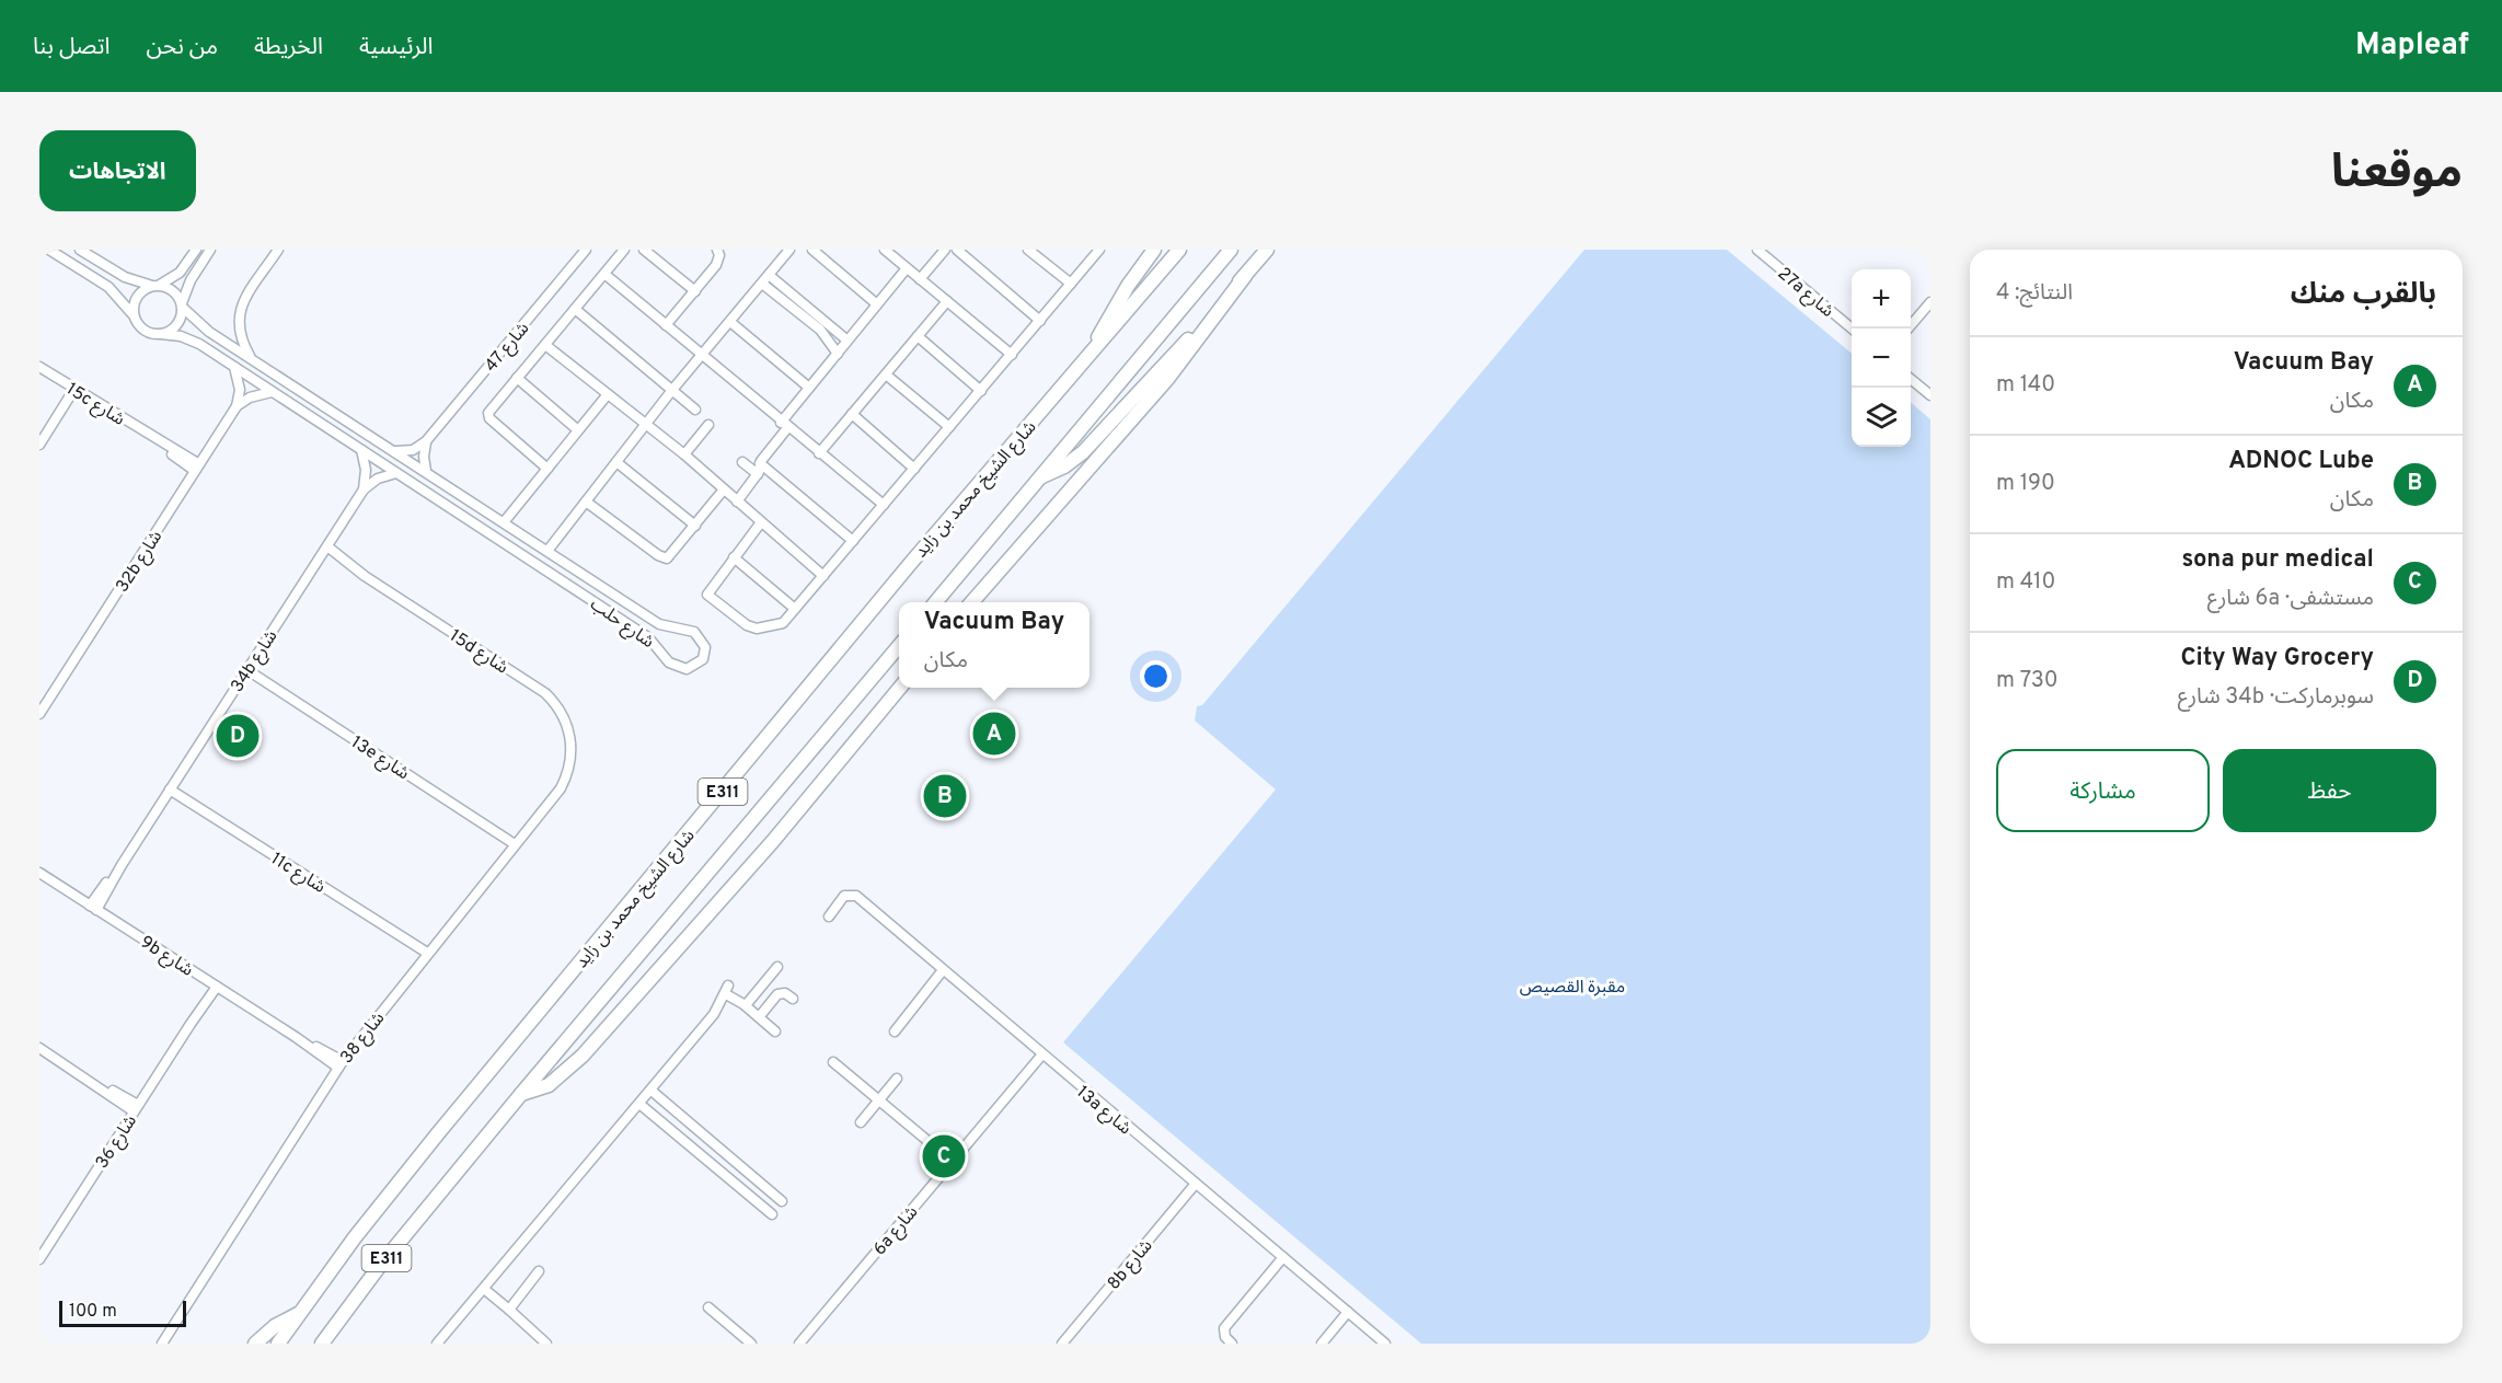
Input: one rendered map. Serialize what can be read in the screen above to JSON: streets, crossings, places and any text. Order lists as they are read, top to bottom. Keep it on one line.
{"streets":{"highway":["شارع الشيخ محمد بن زايد","E311"],"street":["27a شارع","شارع 47","15c شارع","32b شارع","شارع حلب","15d شارع","34b شارع","13e شارع","11c شارع","9b شارع","شارع 38","13a شارع","شارع 36","6a شارع","8b شارع"]},"crossings":[["15c شارع","32b شارع"],["شارع حلب","34b شارع"],["15d شارع","34b شارع"],["15d شارع","شارع 38"],["34b شارع","13e شارع"],["34b شارع","11c شارع"],["34b شارع","9b شارع"],["13e شارع","شارع 38"],["11c شارع","شارع 38"],["9b شارع","شارع 38"],["9b شارع","شارع 36"],["13a شارع","6a شارع"],["13a شارع","8b شارع"]],"parks":["مقبرة القصيص"],"scale_bar":"100 m","page":{"header":"Mapleaf","nav":["الرئيسية","الخريطة","من نحن","اتصل بنا"],"title":"موقعنا","buttons":["الاتجاهات",["حفظ","مشاركة"]],"heading":["بالقرب منك","النتائج: 4"],"map_buttons":["+","−"],"list":[{"mark":"A","name":"Vacuum Bay","note":"مكان","value":"140 m"},{"mark":"B","name":"ADNOC Lube","note":"مكان","value":"190 m"},{"mark":"C","name":"sona pur medical","note":"مستشفى · 6a شارع","value":"410 m"},{"mark":"D","name":"City Way Grocery","note":"سوبرماركت · 34b شارع","value":"730 m"}],"popup":["Vacuum Bay","مكان"],"pins":["A","D","B","C"],"scale":"100 m"}}
